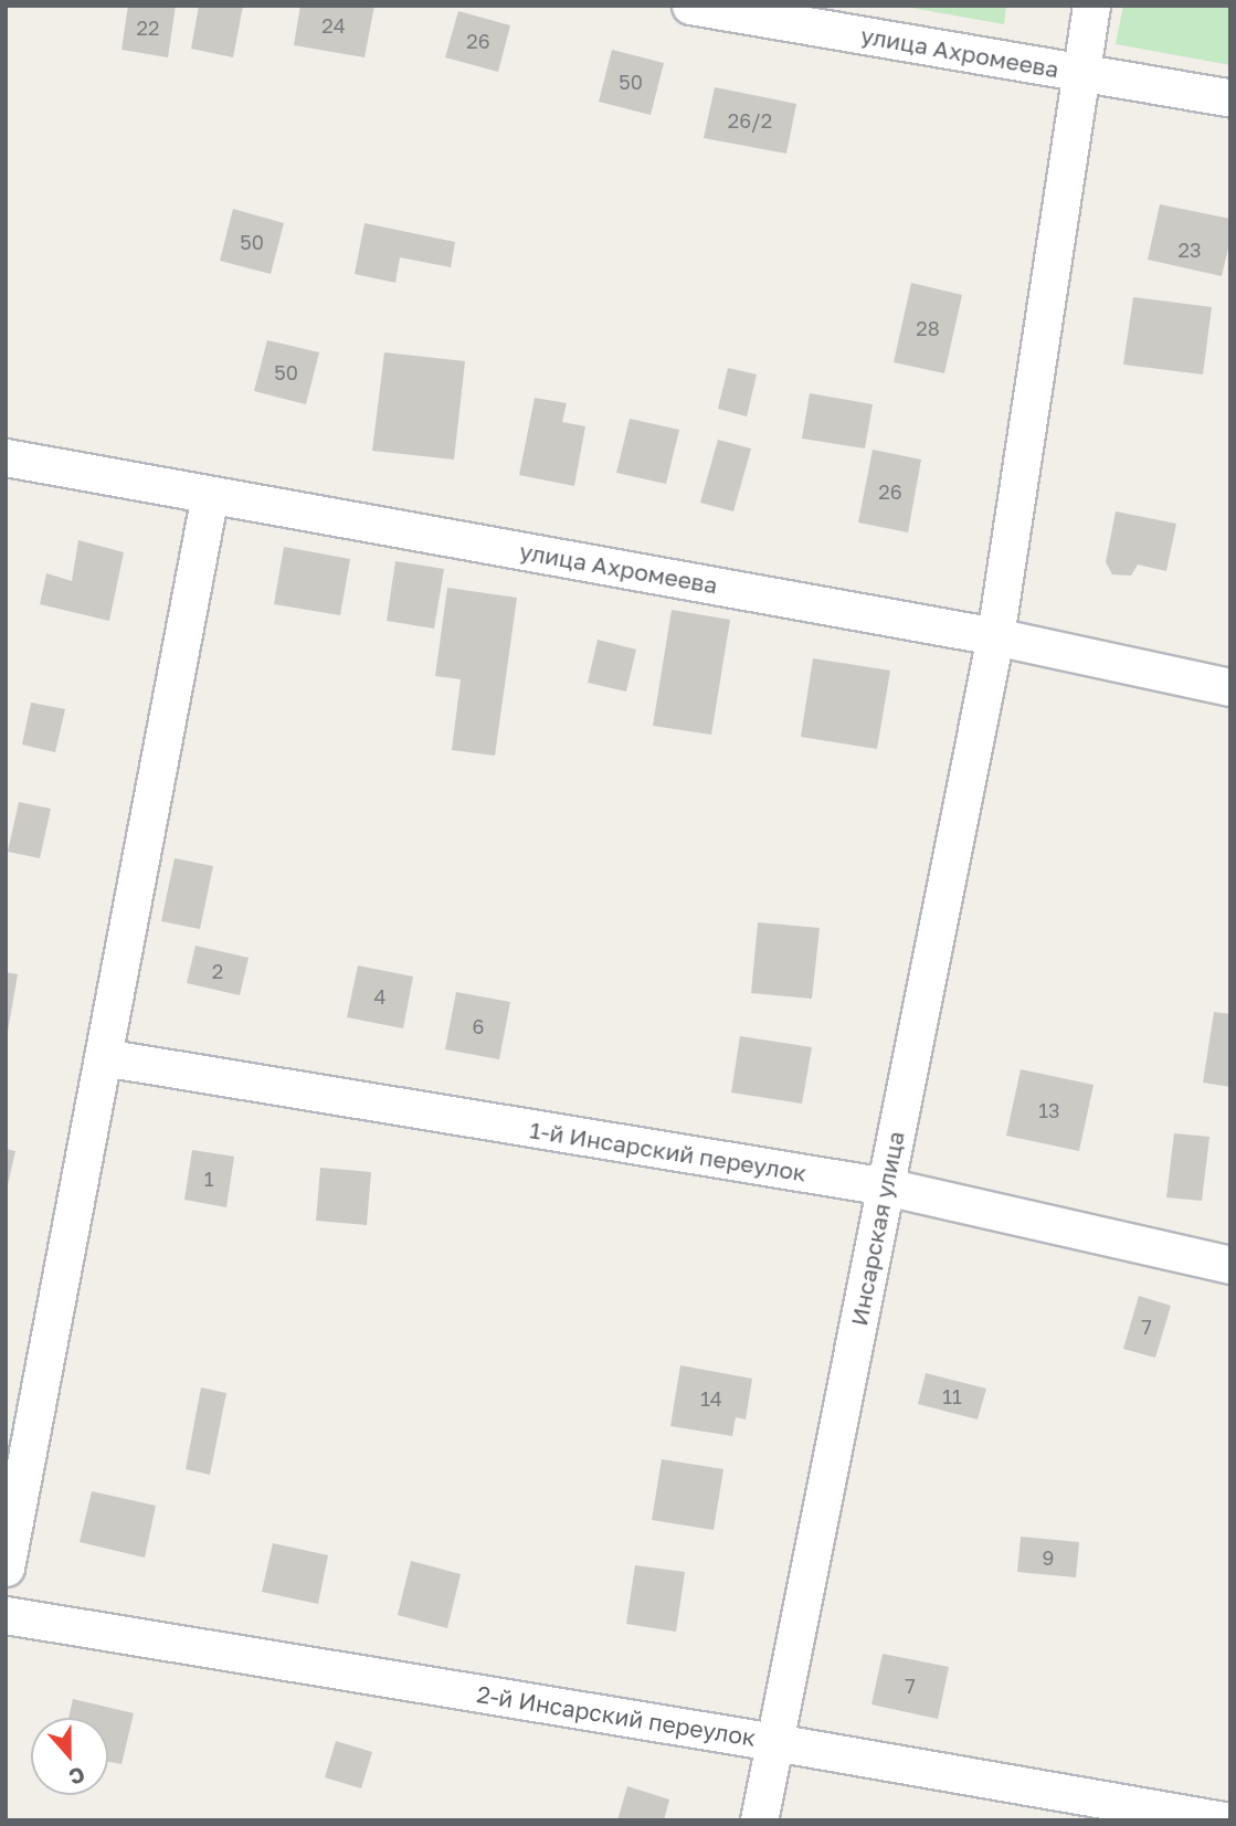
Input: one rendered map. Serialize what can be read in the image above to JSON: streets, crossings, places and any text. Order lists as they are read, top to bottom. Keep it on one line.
{"streets":{"street":["улица Ахромеева","1-й Инсарский переулок","Инсарская улица","2-й Инсарский переулок"]},"crossings":[["улица Ахромеева","Инсарская улица"],["1-й Инсарский переулок","Инсарская улица"],["Инсарская улица","2-й Инсарский переулок"]],"house_numbers":["24","22","26","50","26/2","50","23","28","50","26","2","4","6","13","1","7","11","14","9","7"],"north":"bottom"}
